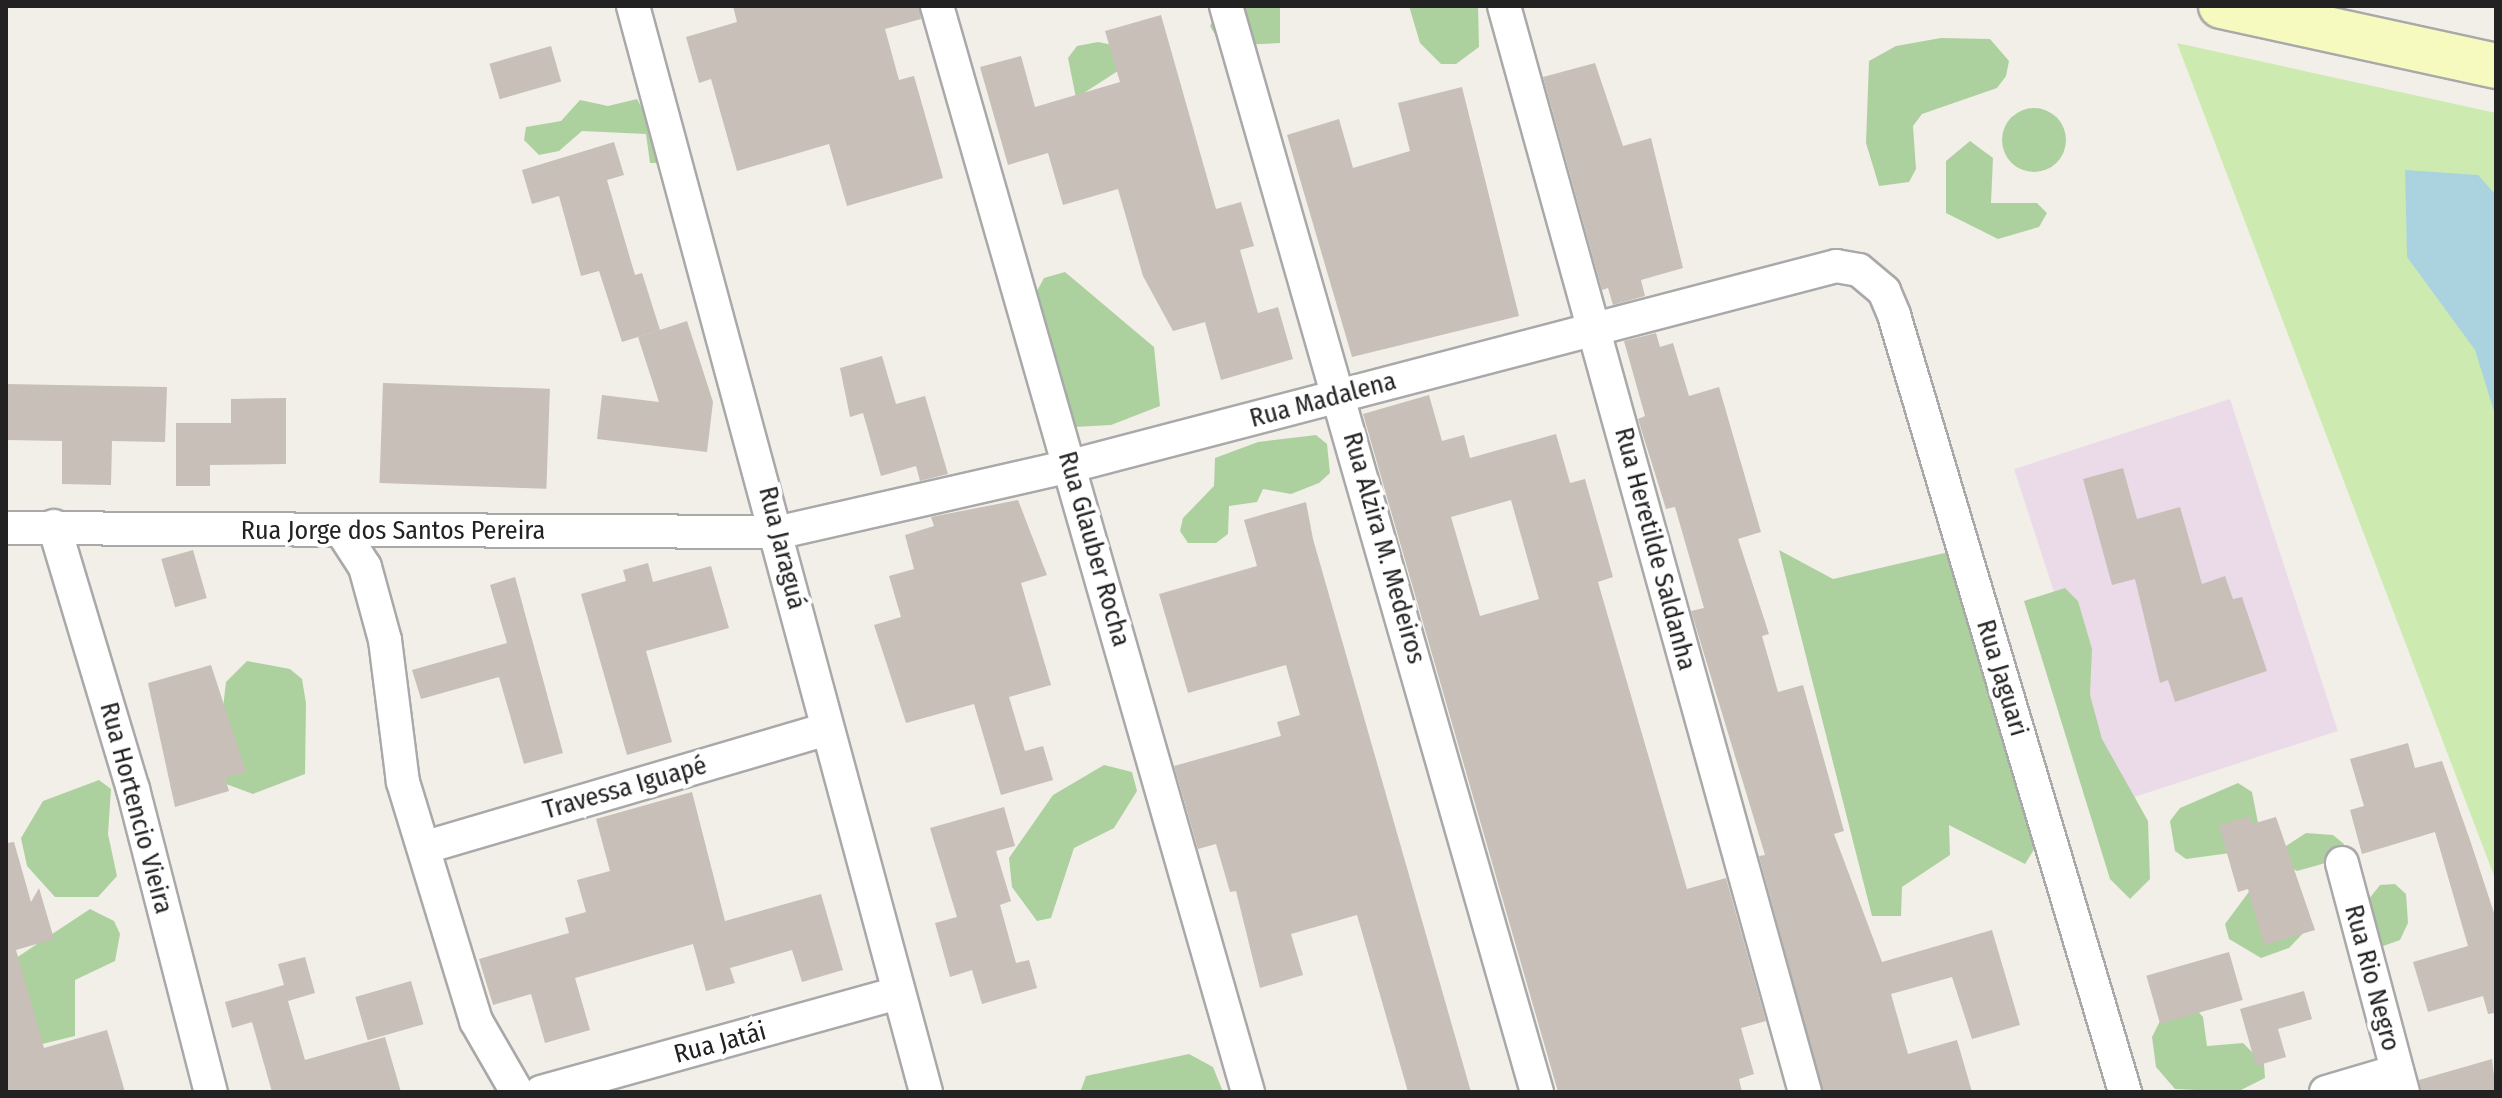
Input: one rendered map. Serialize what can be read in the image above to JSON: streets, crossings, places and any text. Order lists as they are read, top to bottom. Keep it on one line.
{"streets":{"street":["Rua Madalena","Rua Jorge dos Santos Pereira","Rua Jaraguá","Rua Alzira M. Medeiros","Rua Glauber Rocha","Rua Heretilde Saldanha","Rua Jaguari","Travessa Iguapé","Rua Hortencio Vieira","Rua Rio Negro","Rua Jatái"]},"crossings":[["Rua Madalena","Rua Jorge dos Santos Pereira"],["Rua Madalena","Rua Jaraguá"],["Rua Madalena","Rua Alzira M. Medeiros"],["Rua Madalena","Rua Glauber Rocha"],["Rua Madalena","Rua Heretilde Saldanha"],["Rua Madalena","Rua Jaguari"],["Rua Jorge dos Santos Pereira","Rua Jaraguá"],["Rua Jorge dos Santos Pereira","Rua Hortencio Vieira"],["Rua Jaraguá","Travessa Iguapé"],["Rua Jaraguá","Rua Jatái"]]}
